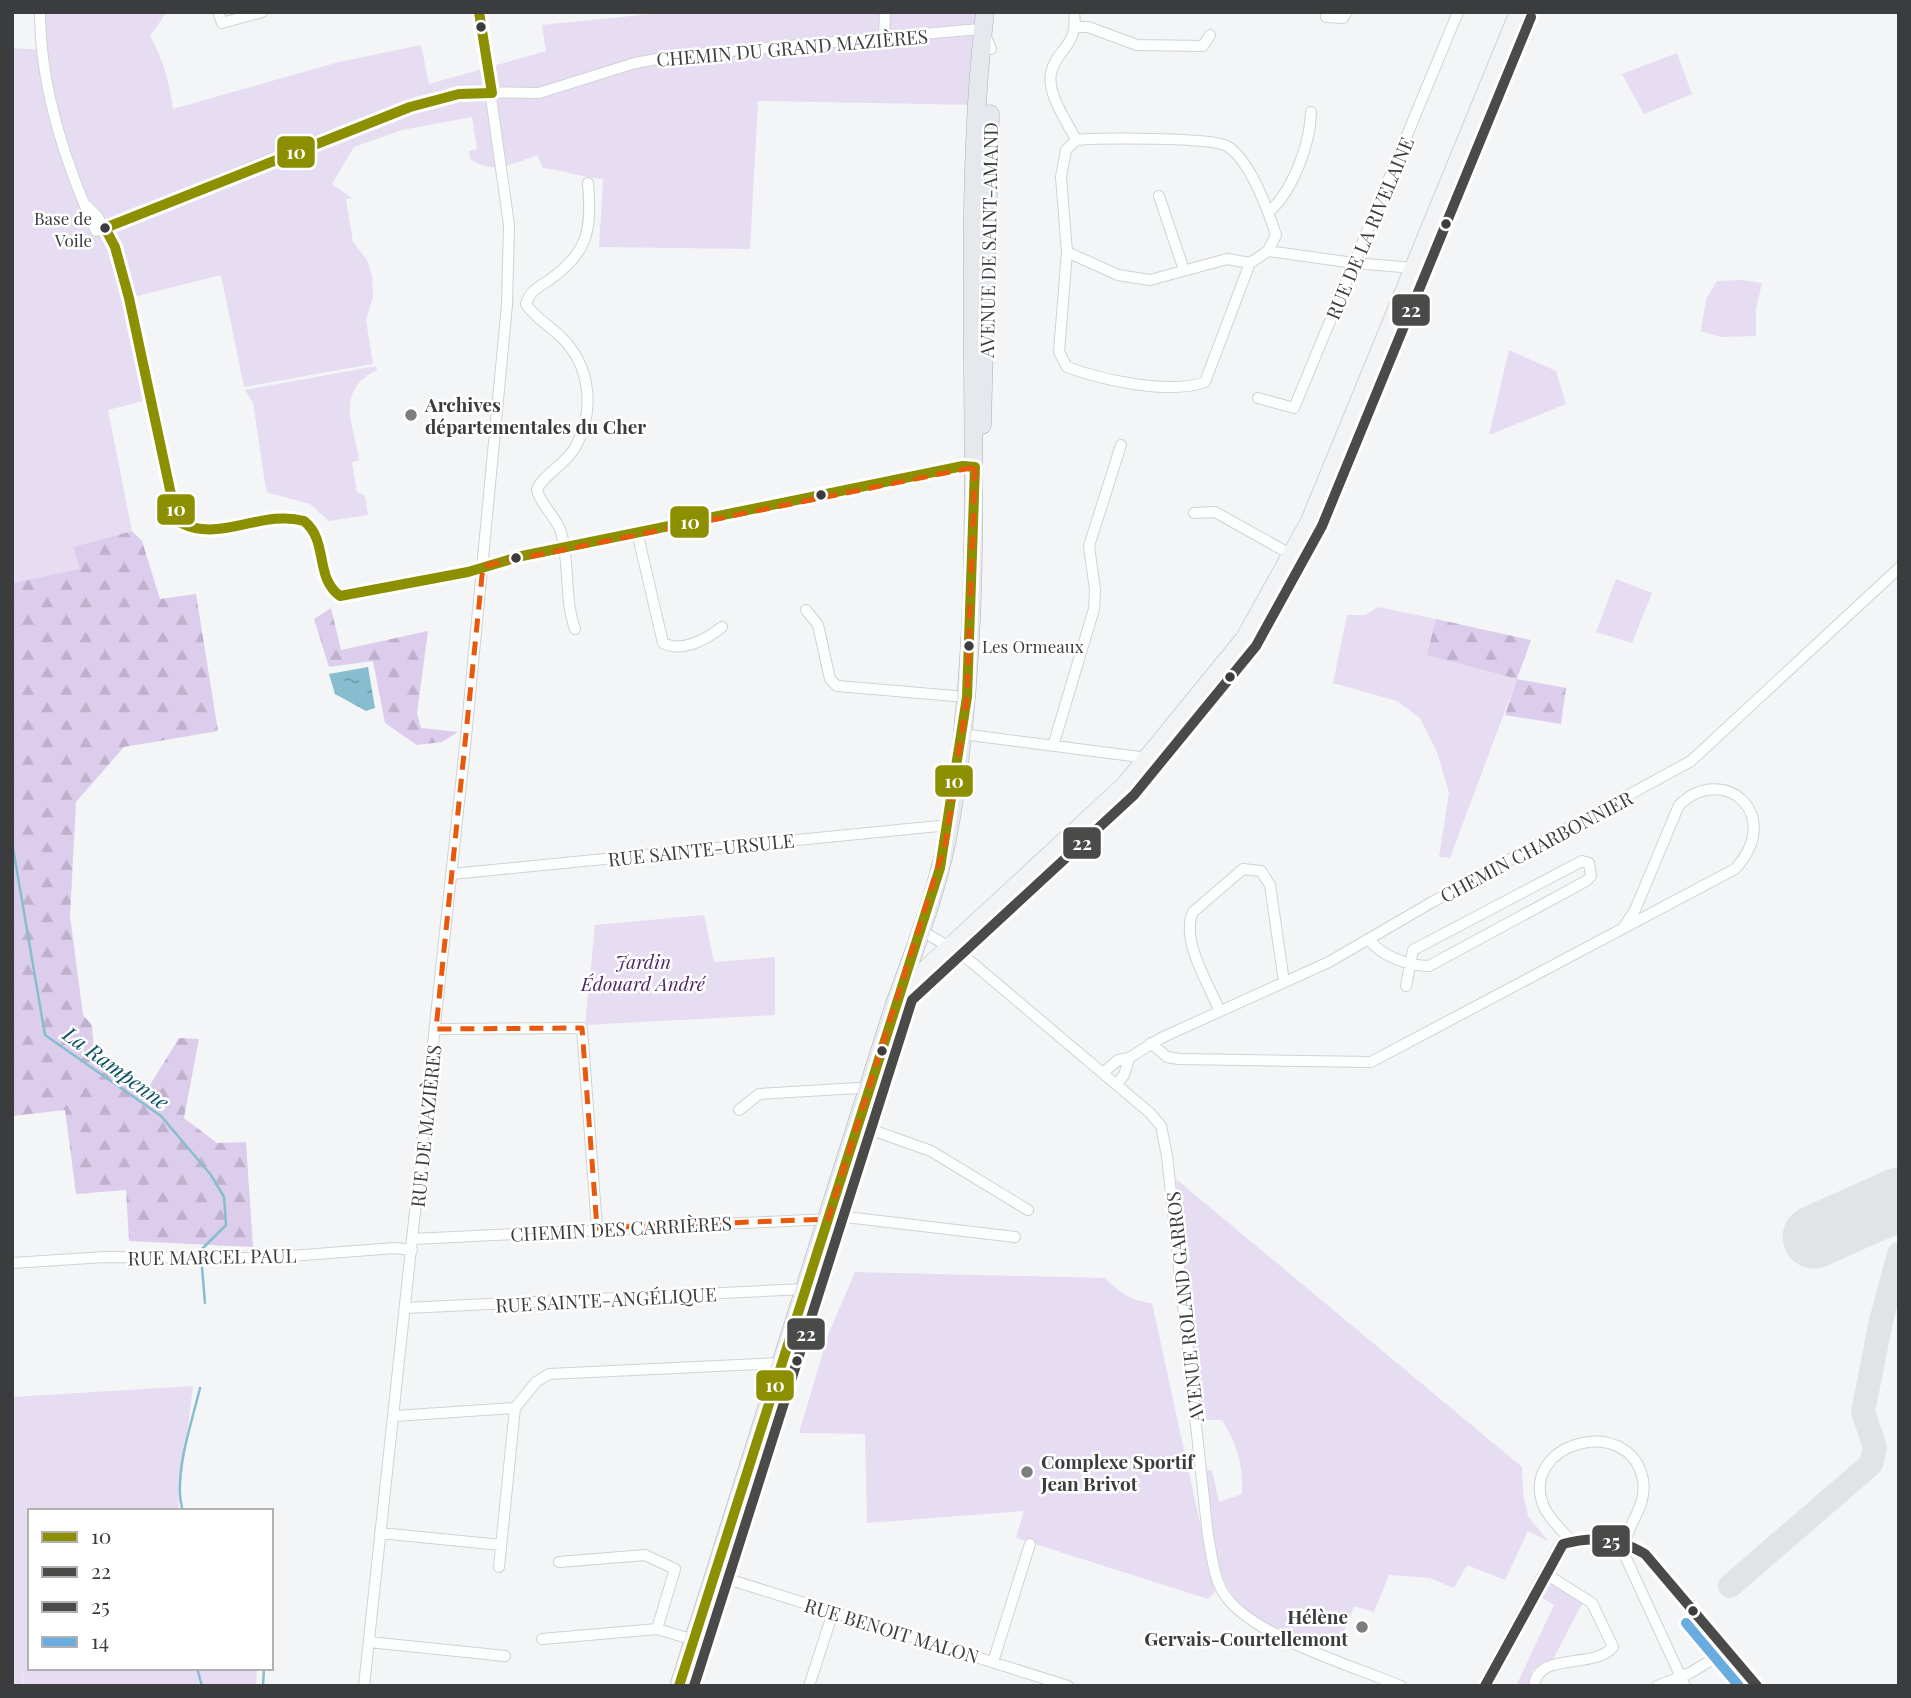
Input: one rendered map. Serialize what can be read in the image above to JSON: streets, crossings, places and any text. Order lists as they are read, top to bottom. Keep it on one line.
{"streets":{"main road":["AVENUE DE SAINT-AMAND"],"street":["CHEMIN DU GRAND MAZIÈRES","RUE DE LA RIVELAINE","CHEMIN CHARBONNIER","RUE SAINTE-URSULE","RUE DE MAZIÈRES","CHEMIN DES CARRIÈRES","RUE MARCEL PAUL","RUE SAINTE-ANGÉLIQUE","AVENUE ROLAND GARROS","RUE BENOIT MALON"]},"crossings":[["CHEMIN DU GRAND MAZIÈRES","AVENUE DE SAINT-AMAND"],["CHEMIN DU GRAND MAZIÈRES","RUE DE MAZIÈRES"],["AVENUE DE SAINT-AMAND","RUE SAINTE-URSULE"],["AVENUE DE SAINT-AMAND","CHEMIN DES CARRIÈRES"],["AVENUE DE SAINT-AMAND","RUE SAINTE-ANGÉLIQUE"],["AVENUE DE SAINT-AMAND","AVENUE ROLAND GARROS"],["AVENUE DE SAINT-AMAND","RUE BENOIT MALON"],["CHEMIN CHARBONNIER","AVENUE ROLAND GARROS"],["RUE SAINTE-URSULE","RUE DE MAZIÈRES"],["RUE DE MAZIÈRES","CHEMIN DES CARRIÈRES"],["RUE DE MAZIÈRES","RUE MARCEL PAUL"],["RUE DE MAZIÈRES","RUE SAINTE-ANGÉLIQUE"],["CHEMIN DES CARRIÈRES","RUE MARCEL PAUL"]],"water":["La Rampenne"],"parks":["Jardin Édouard André"],"places":["Base de Voile","Archives départementales du Cher","Les Ormeaux","Complexe Sportif Jean Brivot","Hélène Gervais-Courtellemont"],"lines":["transit line 10","transit line 22","transit line 25","transit line 14"],"legend":["10","22","25","14"]}
